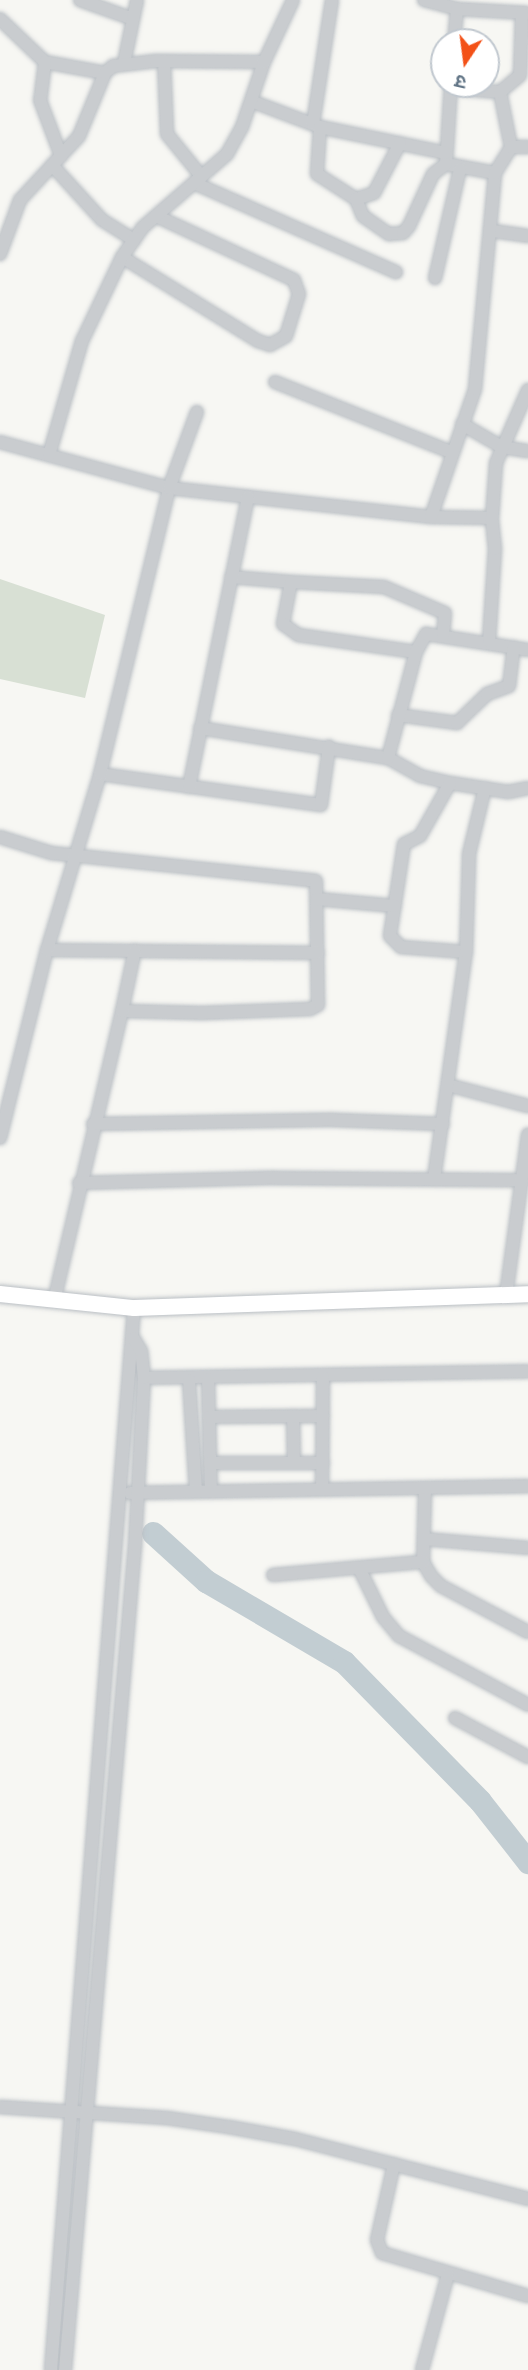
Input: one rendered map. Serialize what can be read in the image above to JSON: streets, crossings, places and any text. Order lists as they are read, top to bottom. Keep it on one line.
{"north":"bottom"}
